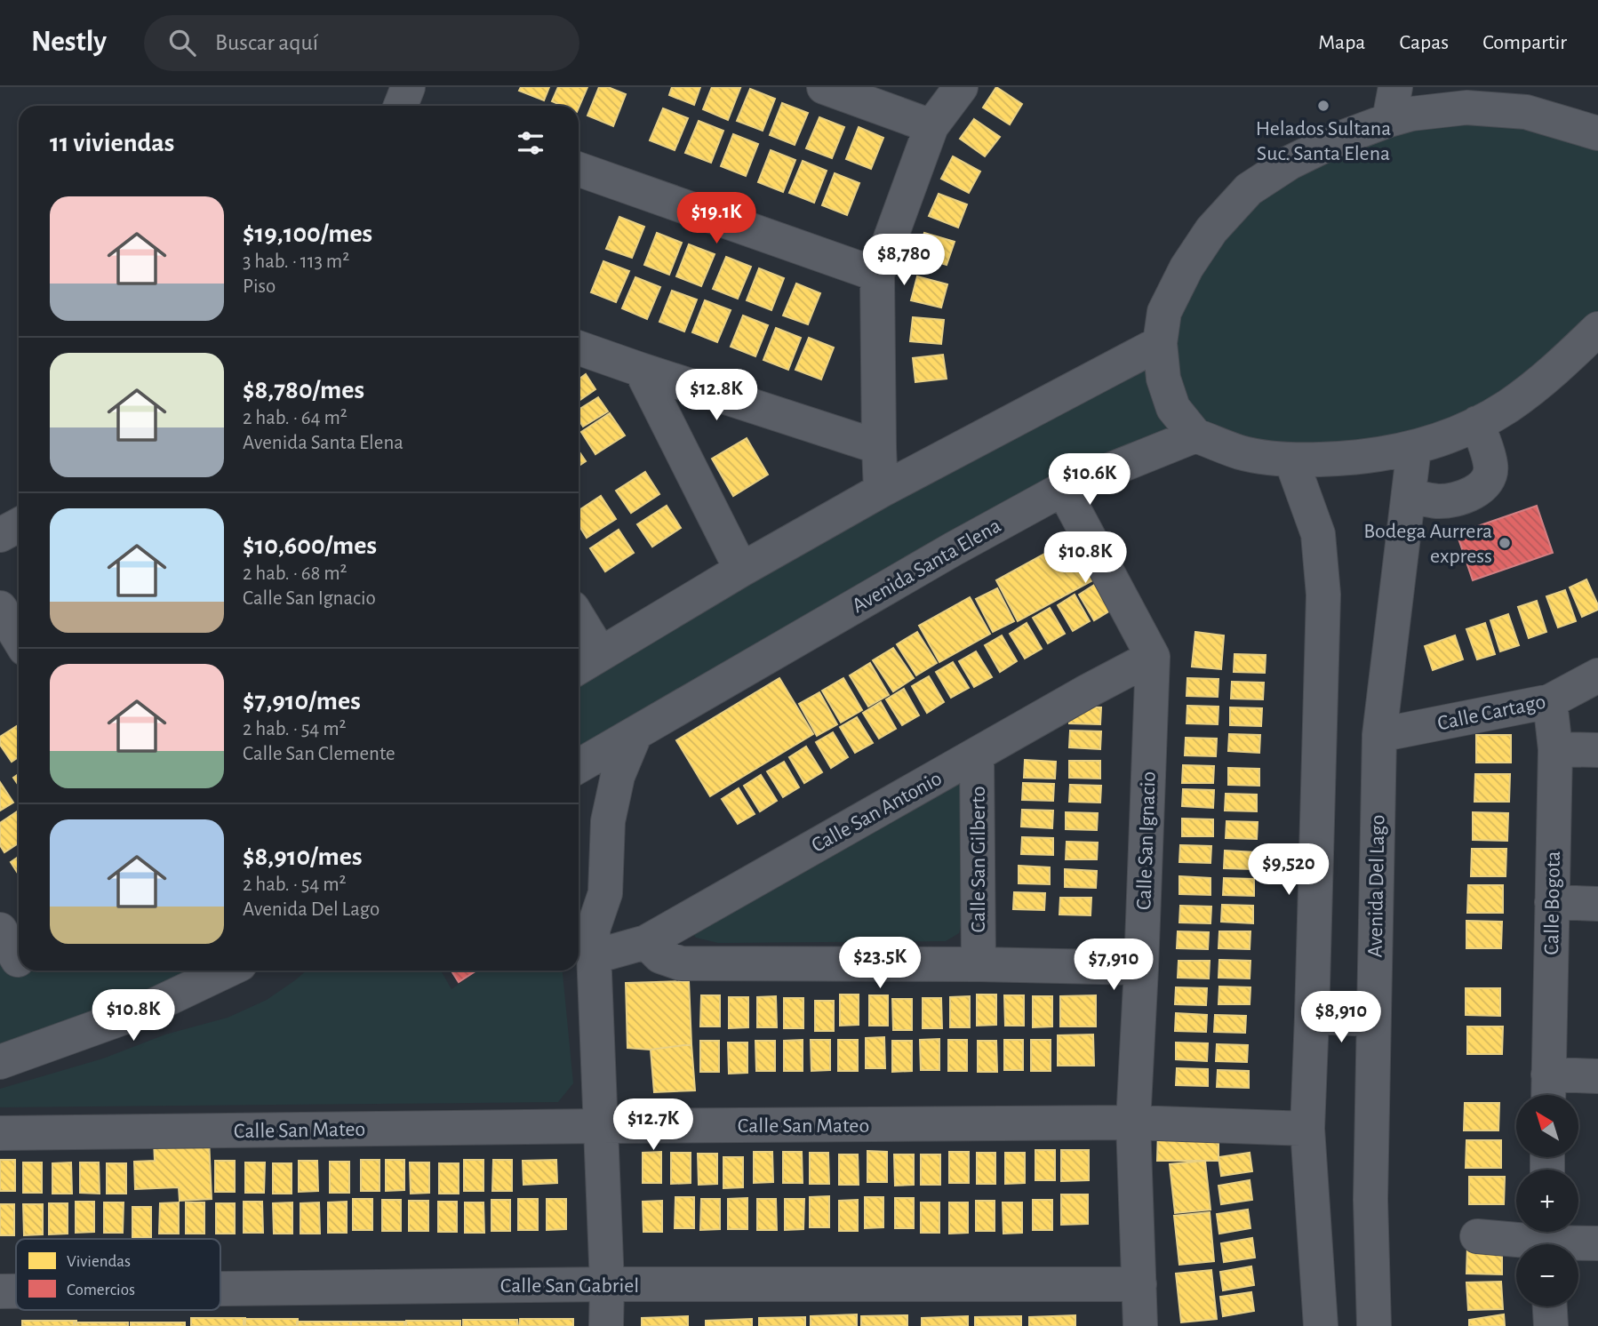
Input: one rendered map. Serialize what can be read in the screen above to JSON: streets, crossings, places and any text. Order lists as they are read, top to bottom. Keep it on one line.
{"streets":{"street":["Avenida Santa Elena","Calle Cartago","Calle San Antonio","Calle San Ignacio","Calle San Gilberto","Avenida Del Lago","Calle Bogota","Calle San Mateo","Calle San Gabriel"]},"crossings":[["Calle Cartago","Avenida Del Lago"],["Calle Cartago","Calle Bogota"],["Calle San Antonio","Calle San Ignacio"],["Calle San Antonio","Calle San Gilberto"],["Calle San Ignacio","Calle San Mateo"],["Calle San Ignacio","Calle San Gabriel"]],"places":["Helados Sultana Suc. Santa Elena","Bodega Aurrera express"],"legend":["Viviendas","Comercios"],"north":"top left","page":{"header":"Nestly","search":"Buscar aquí","nav":["Mapa","Capas","Compartir"],"heading":"11 viviendas","list":[{"name":"$19,100/mes","note":"3 hab. · 113 m² · Piso"},{"name":"$8,780/mes","note":"2 hab. · 64 m² · Avenida Santa Elena"},{"name":"$10,600/mes","note":"2 hab. · 68 m² · Calle San Ignacio"},{"name":"$7,910/mes","note":"2 hab. · 54 m² · Calle San Clemente"},{"name":"$8,910/mes","note":"2 hab. · 54 m² · Avenida Del Lago"}],"price":["$19.1K","$8,780","$12.8K","$10.6K","$10.8K","$9,520","$23.5K","$7,910","$10.8K","$8,910","$12.7K"],"map_buttons":["+","−"]}}
